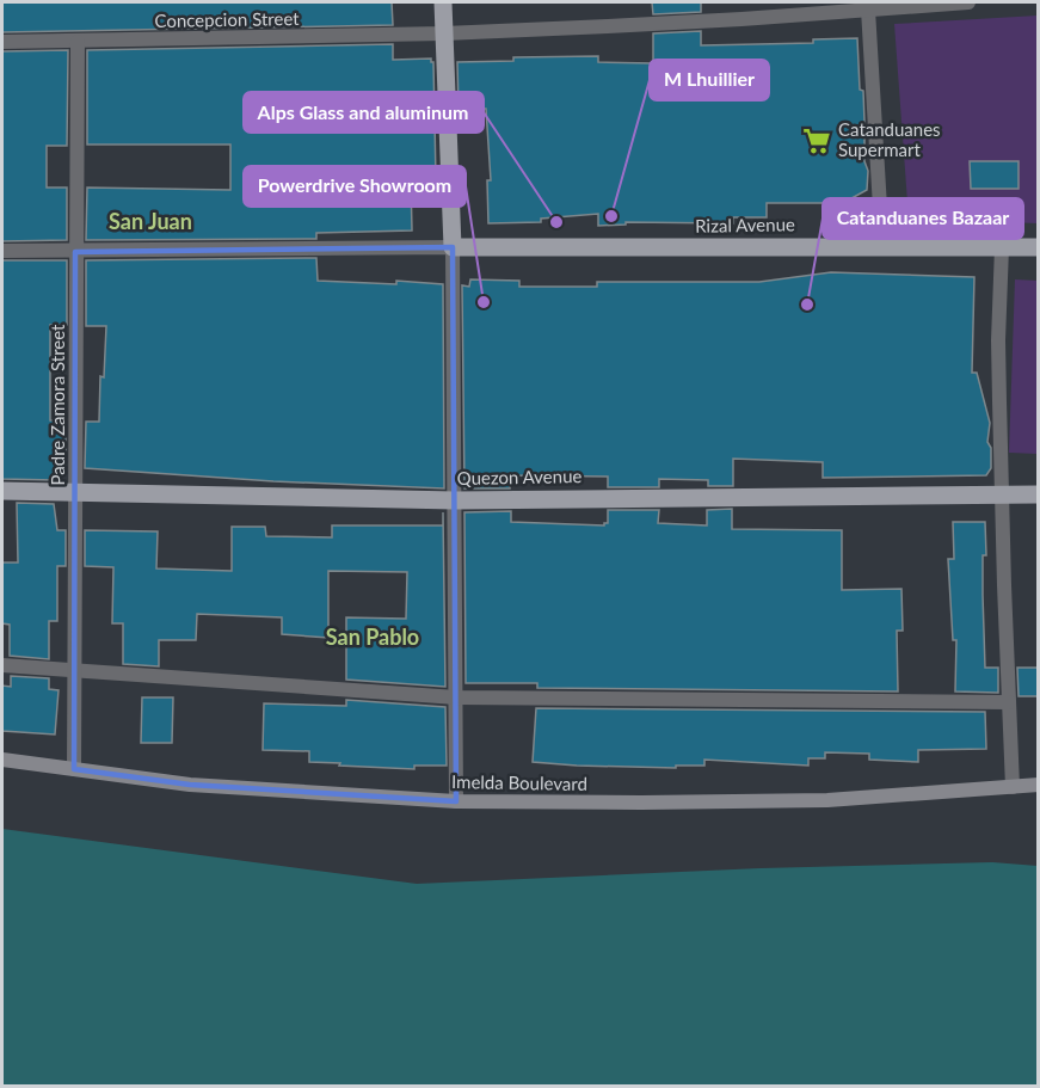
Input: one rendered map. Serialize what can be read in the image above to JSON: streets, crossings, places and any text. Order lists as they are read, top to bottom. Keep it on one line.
{"streets":{"main road":["Rizal Avenue","Quezon Avenue","Imelda Boulevard"],"street":["Concepcion Street","Padre Zamora Street"]},"crossings":[["Concepcion Street","Padre Zamora Street"],["Padre Zamora Street","Quezon Avenue"],["Padre Zamora Street","Imelda Boulevard"]],"districts":["San Juan","San Pablo"],"places":{"supermarket":["Catanduanes Supermart"],"other":["M Lhuillier","Alps Glass and aluminum","Powerdrive Showroom","Catanduanes Bazaar"]}}
